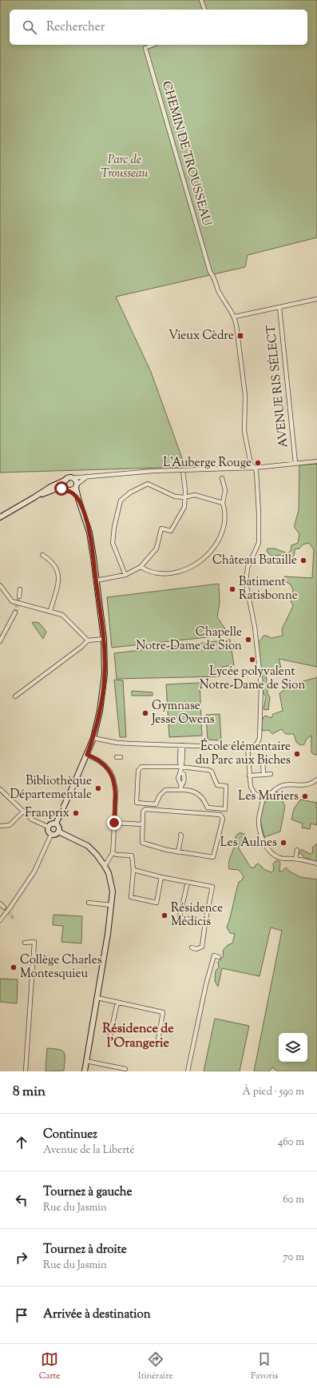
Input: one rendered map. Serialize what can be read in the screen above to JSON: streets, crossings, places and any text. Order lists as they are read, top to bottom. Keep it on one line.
{"streets":{"street":["CHEMIN DE TROUSSEAU","AVENUE RIS SÉLECT"]},"districts":["Résidence de l'Orangerie"],"parks":["Parc de Trousseau"],"places":{"transit":["Vieux Cèdre"],"other":["L'Auberge Rouge","Château Bataille","Batiment Ratisbonne","Chapelle Notre-Dame de Sion","Lycée polyvalent Notre-Dame de Sion","Gymnase Jesse Owens","École élémentaire du Parc aux Biches","Bibliothèque Départementale","Les Muriers","Franprix","Les Aulnes","Résidence Médicis","Collège Charles Montesquieu"]},"page":{"search":"Rechercher","heading":["8 min","À pied · 590 m"],"list":[["Continuez","Avenue de la Liberté","460 m"],["Tournez à gauche","Rue du Jasmin","60 m"],["Tournez à droite","Rue du Jasmin","70 m"],"Arrivée à destination"],"nav":["Carte","Itinéraire","Favoris"]}}
